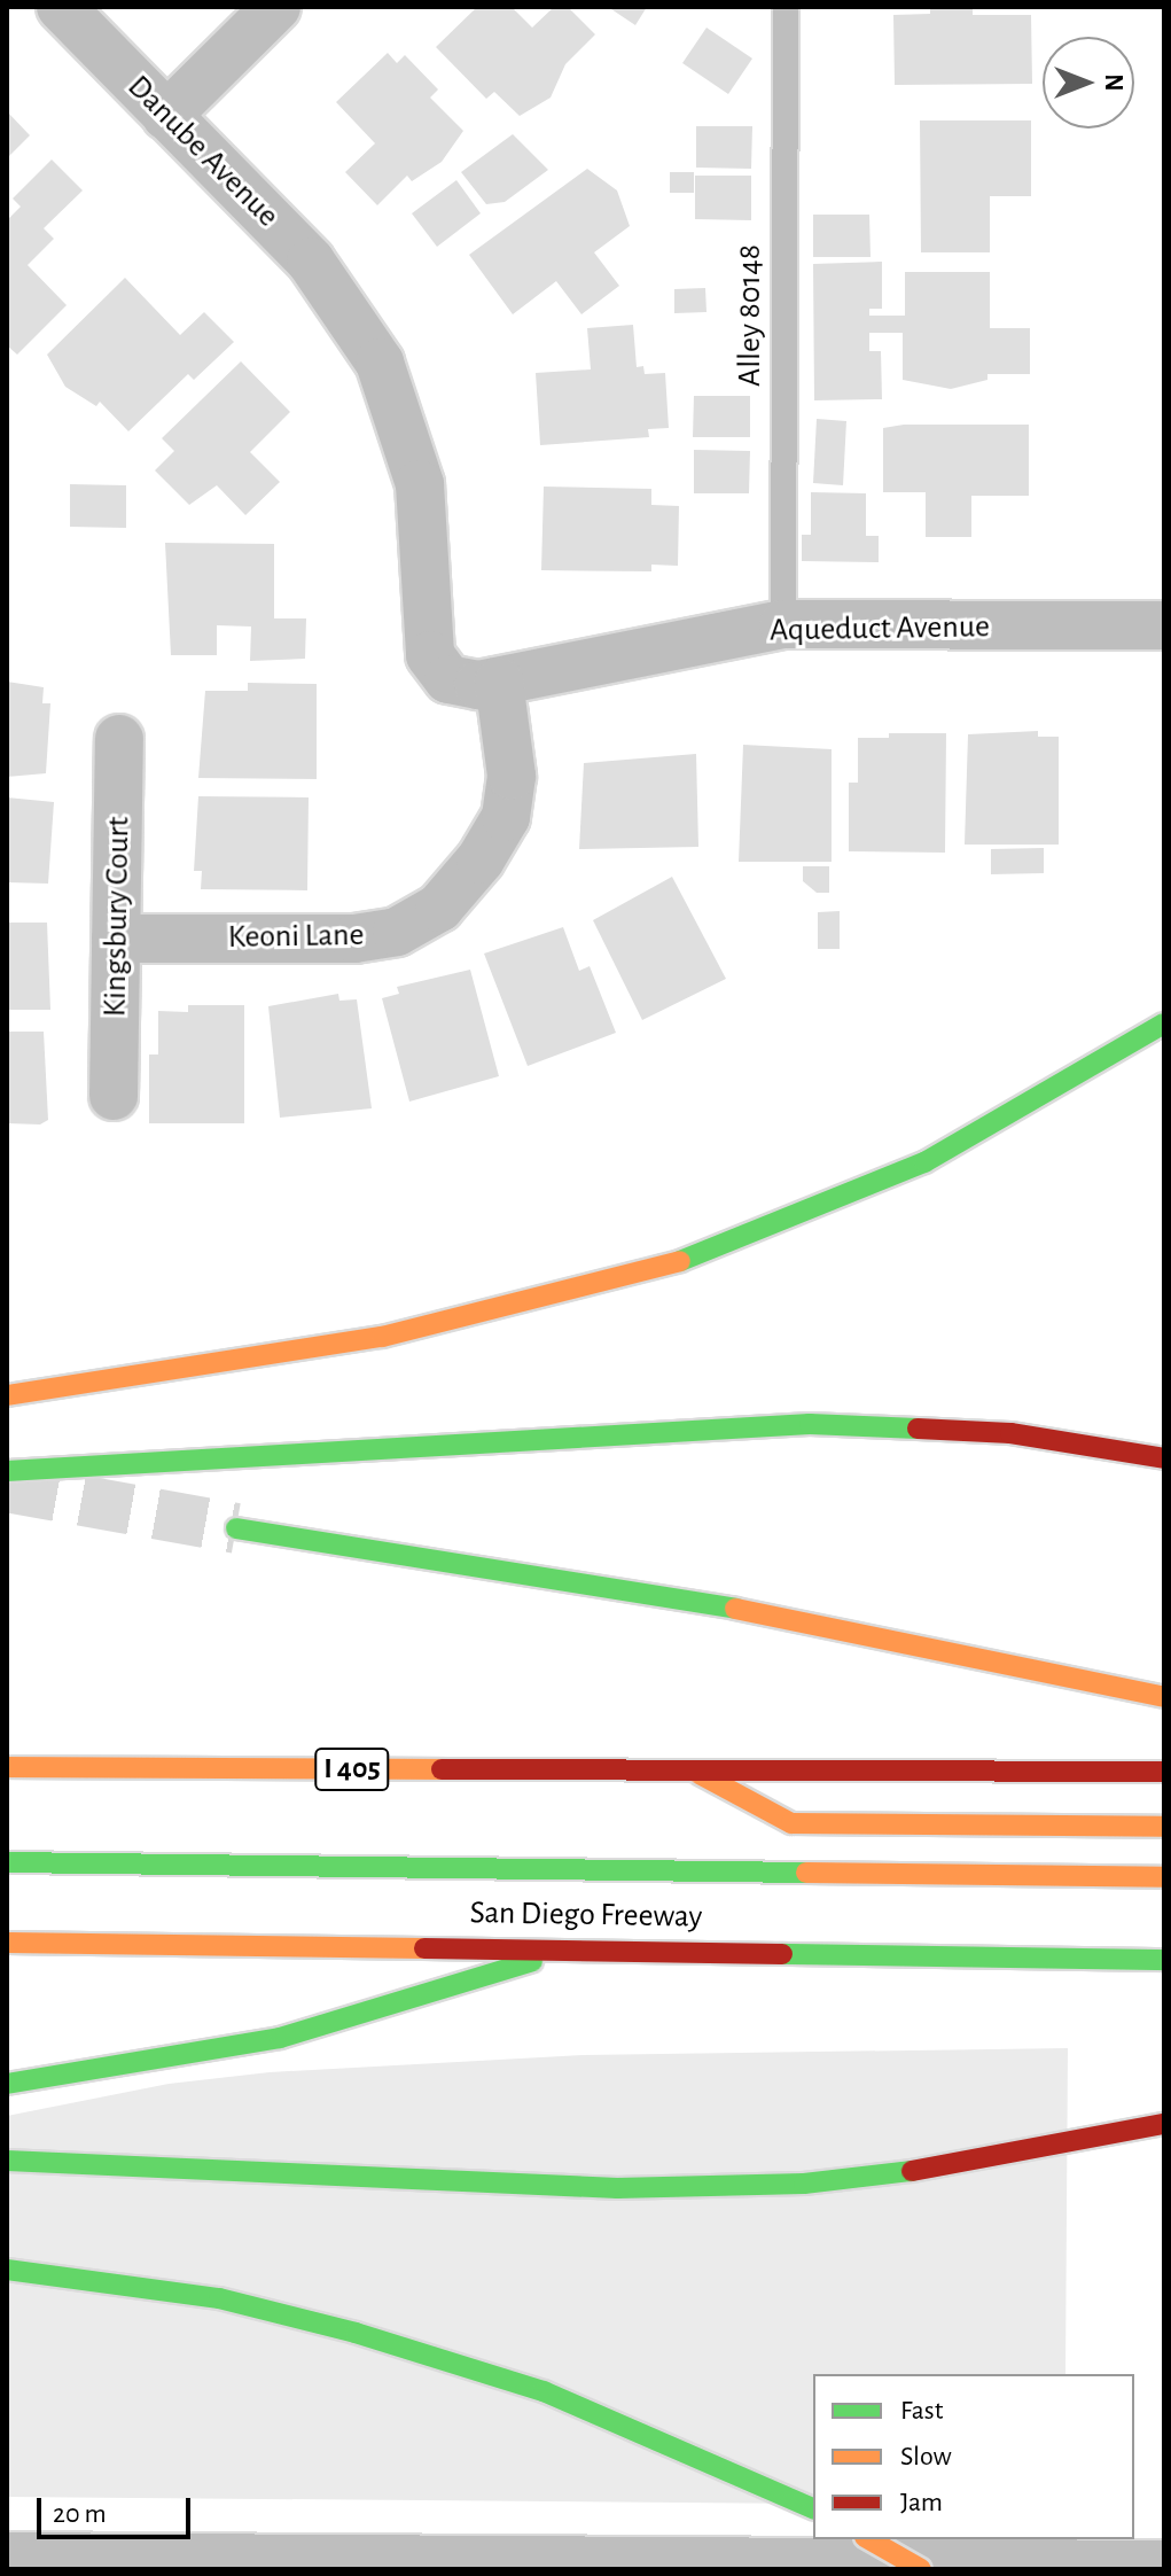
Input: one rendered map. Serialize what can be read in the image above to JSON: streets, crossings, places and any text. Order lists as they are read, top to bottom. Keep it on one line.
{"streets":{"highway":["I 405","San Diego Freeway"],"street":["Danube Avenue","Aqueduct Avenue","Kingsbury Court","Keoni Lane"],"lane":["Alley 80148"]},"crossings":[["Danube Avenue","Aqueduct Avenue"],["Alley 80148","Aqueduct Avenue"],["Aqueduct Avenue","Keoni Lane"],["Kingsbury Court","Keoni Lane"]],"legend":["Fast","Slow","Jam"],"scale_bar":"20 m","north":"right"}
